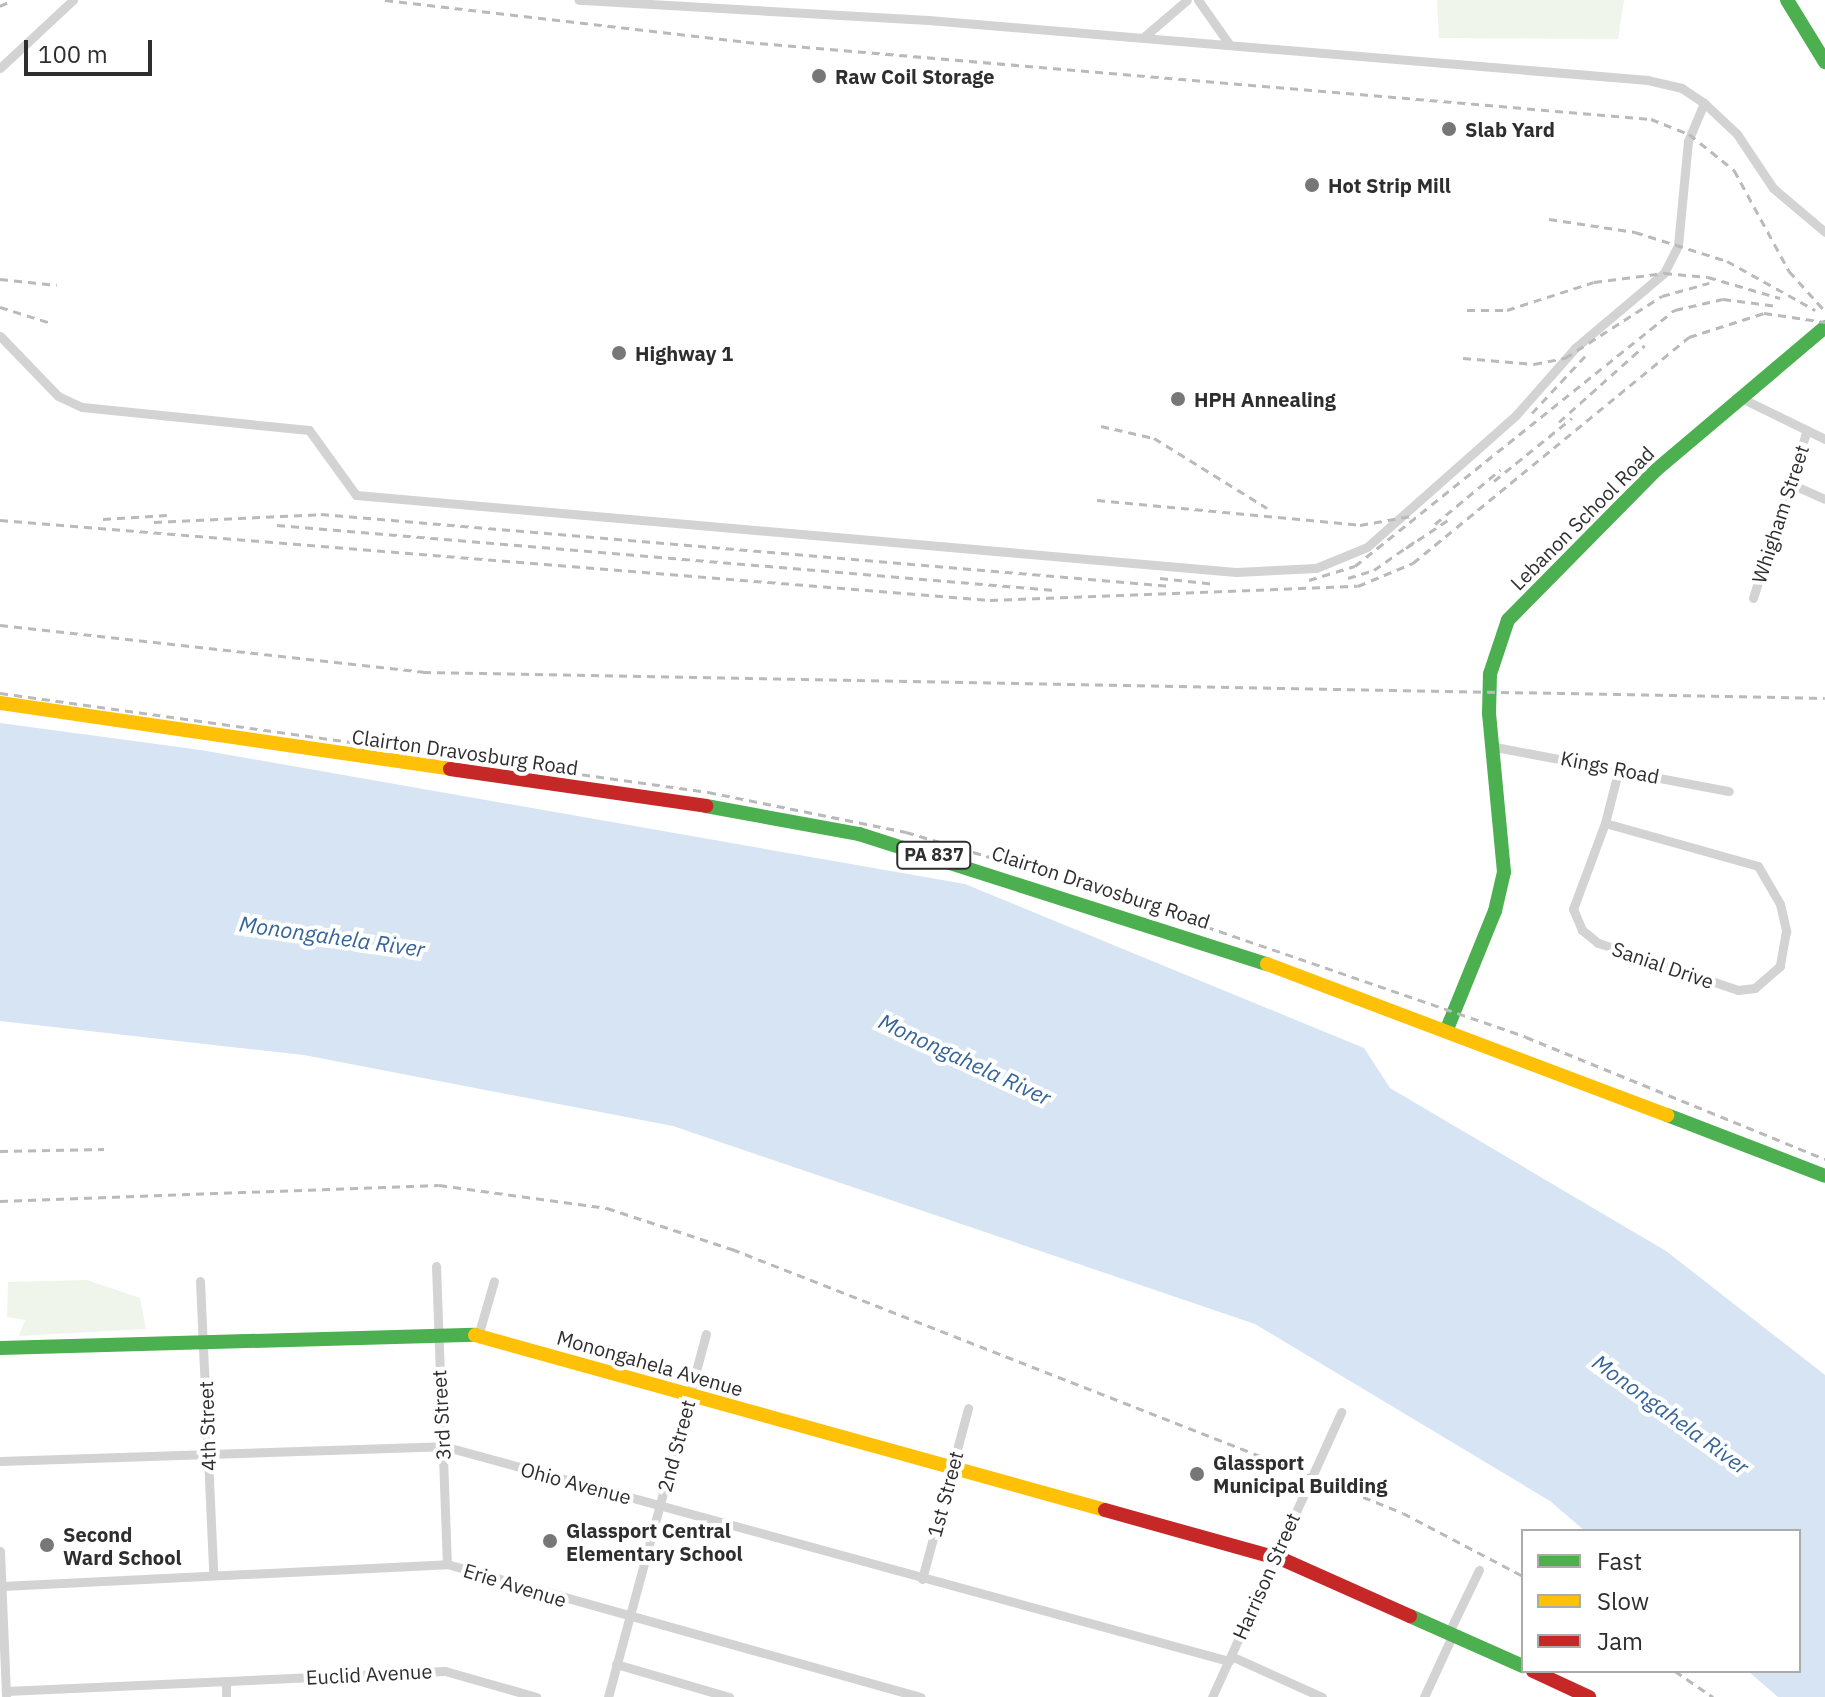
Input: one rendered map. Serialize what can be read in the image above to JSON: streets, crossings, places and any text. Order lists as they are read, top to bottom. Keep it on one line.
{"streets":{"main road":["Lebanon School Road","Clairton Dravosburg Road","PA 837","Monongahela Avenue"],"street":["Whigham Street","Kings Road","Sanial Drive","3rd Street","4th Street","2nd Street","Ohio Avenue","1st Street","Harrison Street","Erie Avenue","Euclid Avenue"]},"crossings":[["Lebanon School Road","Clairton Dravosburg Road"],["Lebanon School Road","Kings Road"],["Kings Road","Sanial Drive"],["Monongahela Avenue","3rd Street"],["Monongahela Avenue","4th Street"],["Monongahela Avenue","2nd Street"],["Monongahela Avenue","1st Street"],["Monongahela Avenue","Harrison Street"],["3rd Street","Ohio Avenue"],["3rd Street","Erie Avenue"],["4th Street","Ohio Avenue"],["4th Street","Erie Avenue"],["2nd Street","Ohio Avenue"],["2nd Street","Erie Avenue"],["Ohio Avenue","1st Street"],["Ohio Avenue","Harrison Street"]],"water":["Monongahela River"],"places":["Raw Coil Storage","Slab Yard","Hot Strip Mill","Highway 1","HPH Annealing","Glassport Municipal Building","Glassport Central Elementary School","Second Ward School"],"legend":["Fast","Slow","Jam"],"scale_bar":"100 m"}
